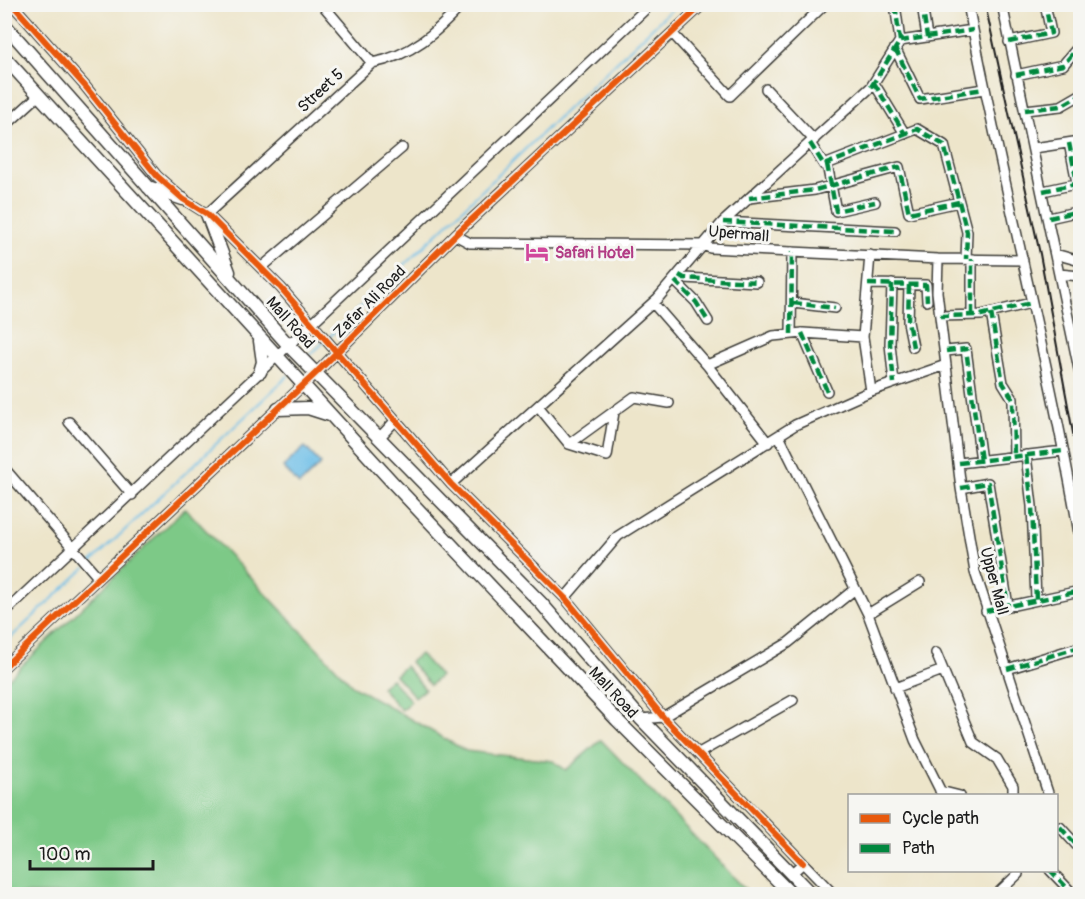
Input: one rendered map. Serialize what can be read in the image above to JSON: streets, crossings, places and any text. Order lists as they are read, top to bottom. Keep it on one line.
{"streets":{"main road":["Mall Road"],"street":["Street 5","Upermall","Zafar Ali Road","Upper Mall"]},"crossings":[["Upermall","Zafar Ali Road"],["Upermall","Upper Mall"],["Zafar Ali Road","Mall Road"]],"places":{"hotel":["Safari Hotel"]},"legend":["Cycle path","Path"],"scale_bar":"100 m"}
